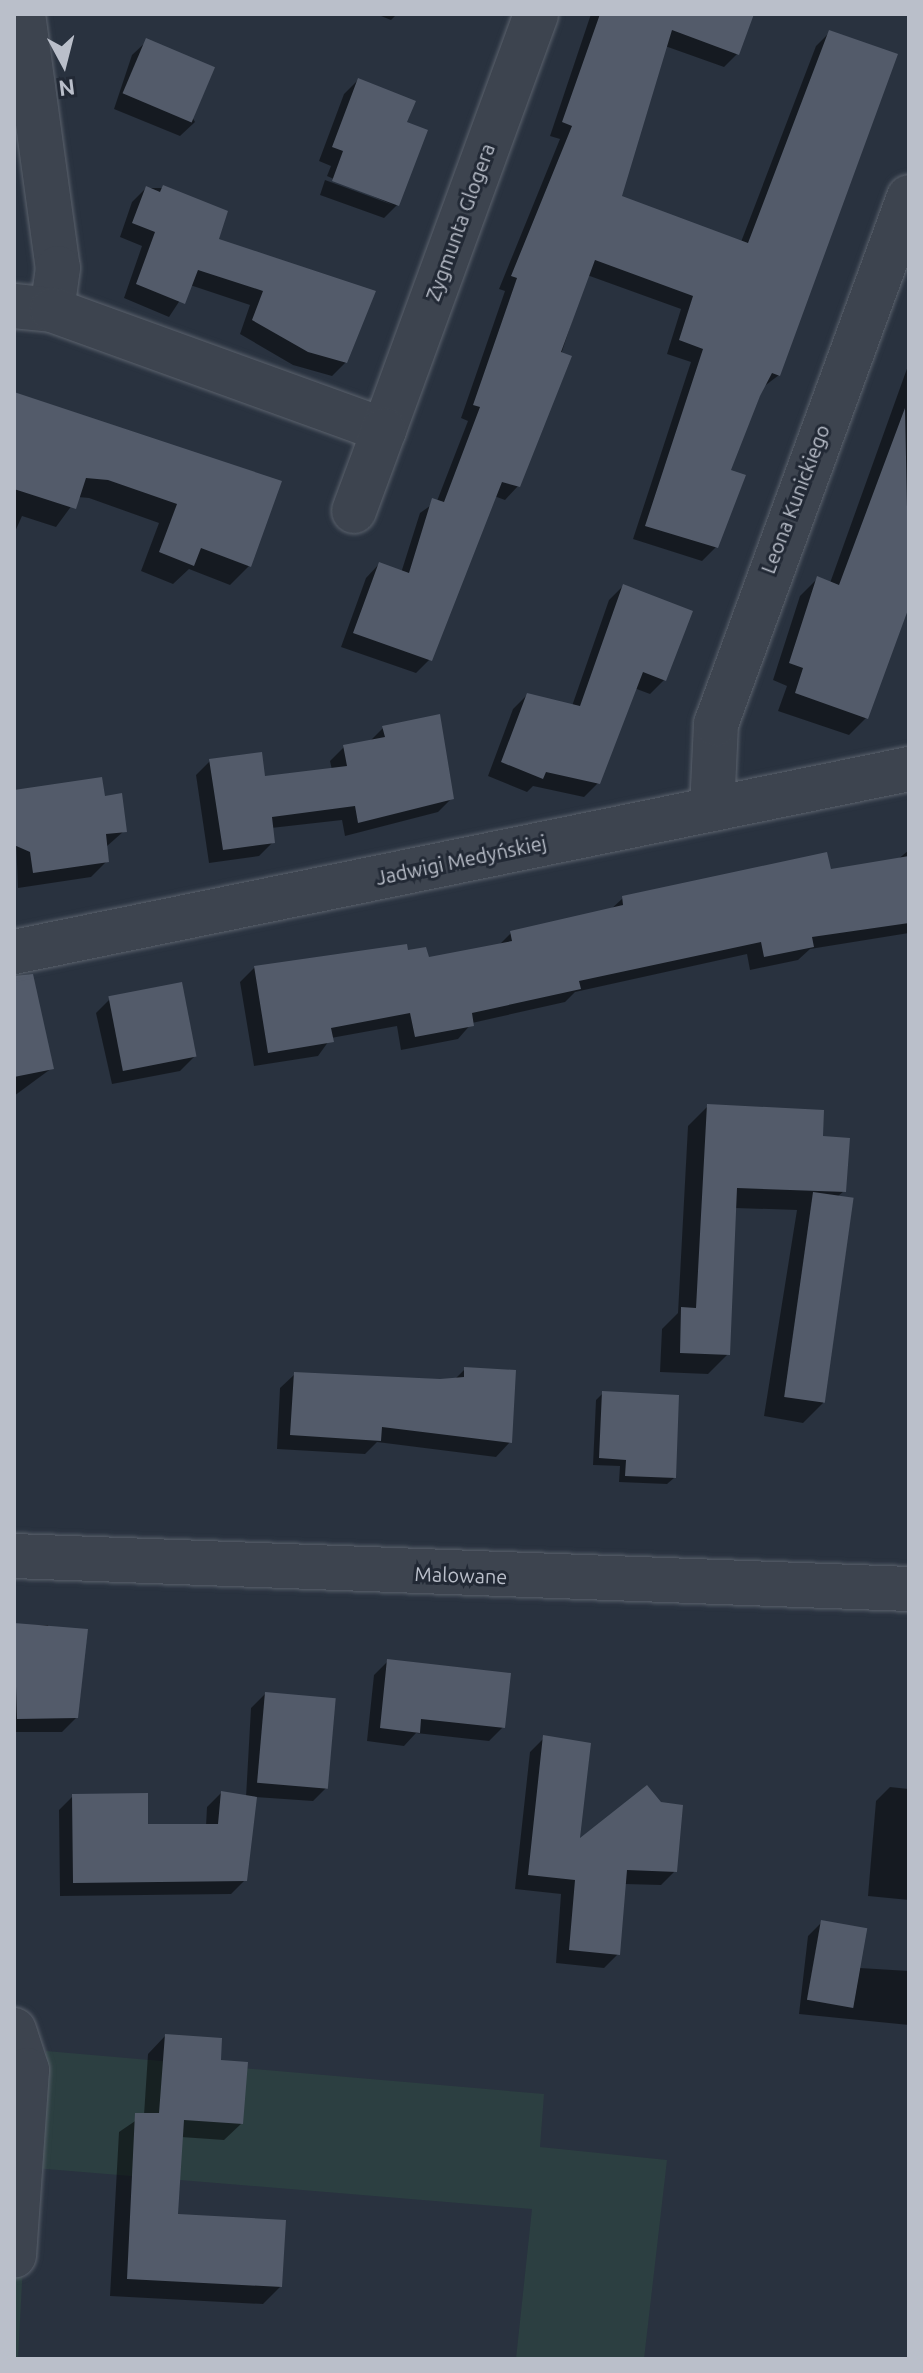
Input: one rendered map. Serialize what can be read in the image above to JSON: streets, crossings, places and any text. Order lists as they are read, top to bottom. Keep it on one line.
{"streets":{"street":["Zygmunta Glogera","Leona Kunickiego","Jadwigi Medyńskiej","Malowane"]},"crossings":[["Leona Kunickiego","Jadwigi Medyńskiej"]],"north":"bottom"}
